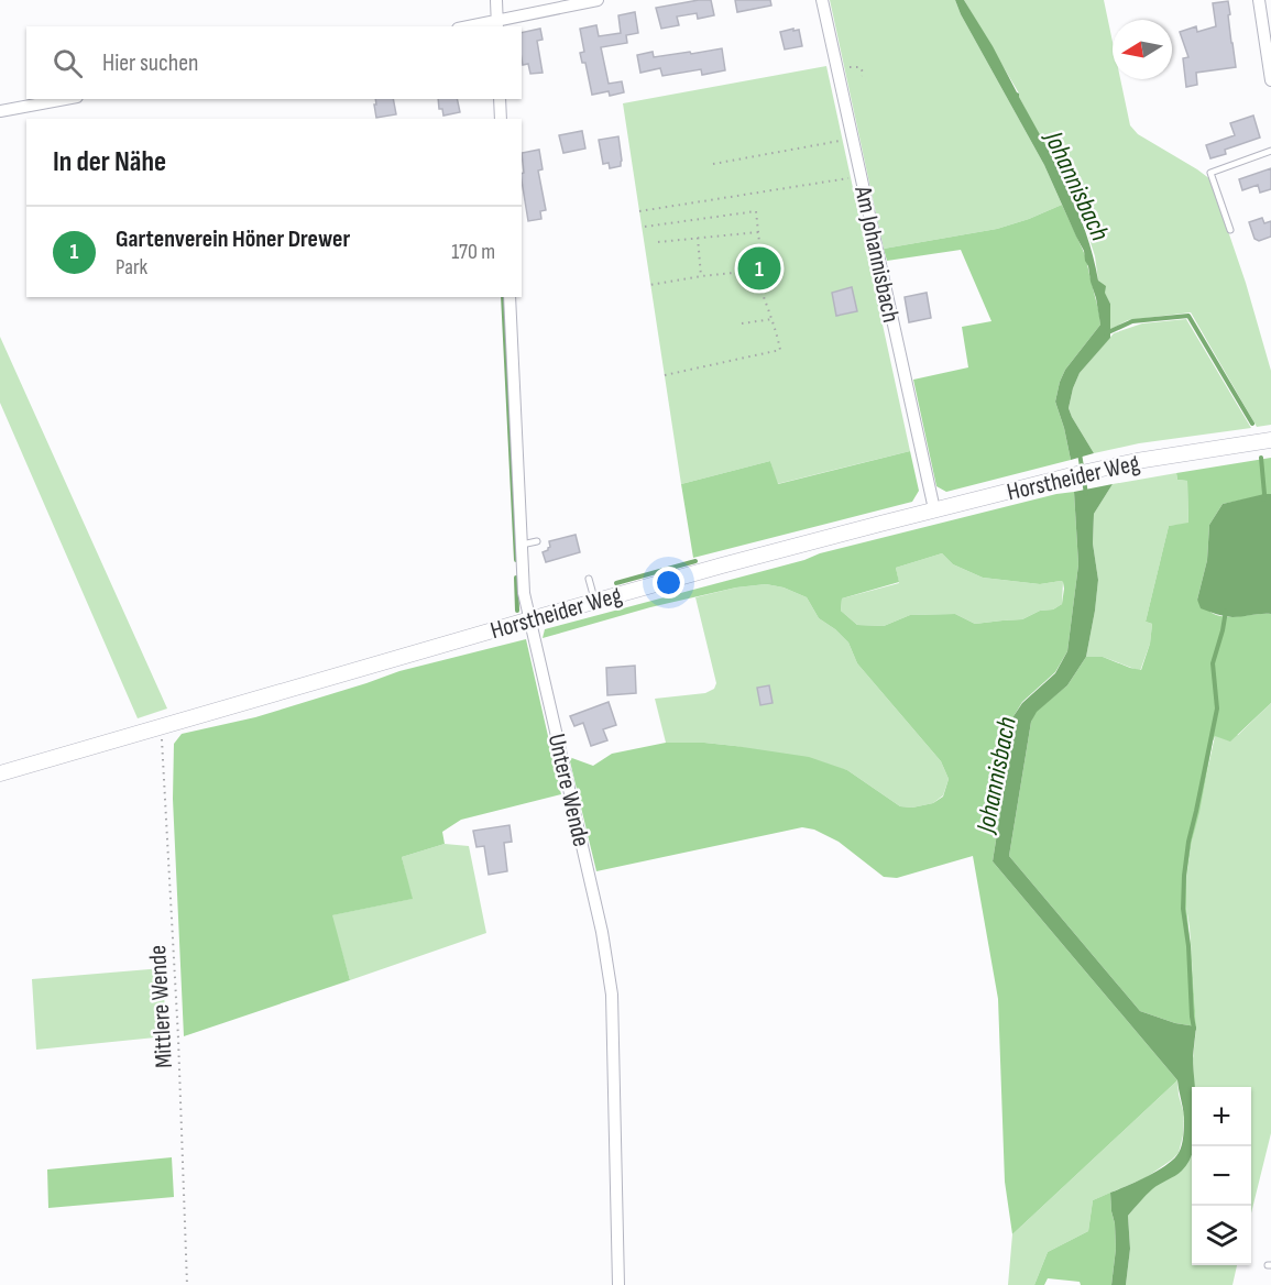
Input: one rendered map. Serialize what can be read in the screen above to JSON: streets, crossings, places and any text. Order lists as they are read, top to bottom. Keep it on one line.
{"streets":{"street":["Am Johannisbach","Horstheider Weg","Untere Wende"],"path":["Mittlere Wende"]},"crossings":[["Am Johannisbach","Horstheider Weg"],["Horstheider Weg","Untere Wende"],["Horstheider Weg","Mittlere Wende"]],"water":["Johannisbach"],"north":"left","page":{"search":"Hier suchen","heading":"In der Nähe","list":[{"mark":"1","name":"Gartenverein Höner Drewer","note":"Park","value":"170 m"}],"pins":"1","map_buttons":["+","−"]}}
